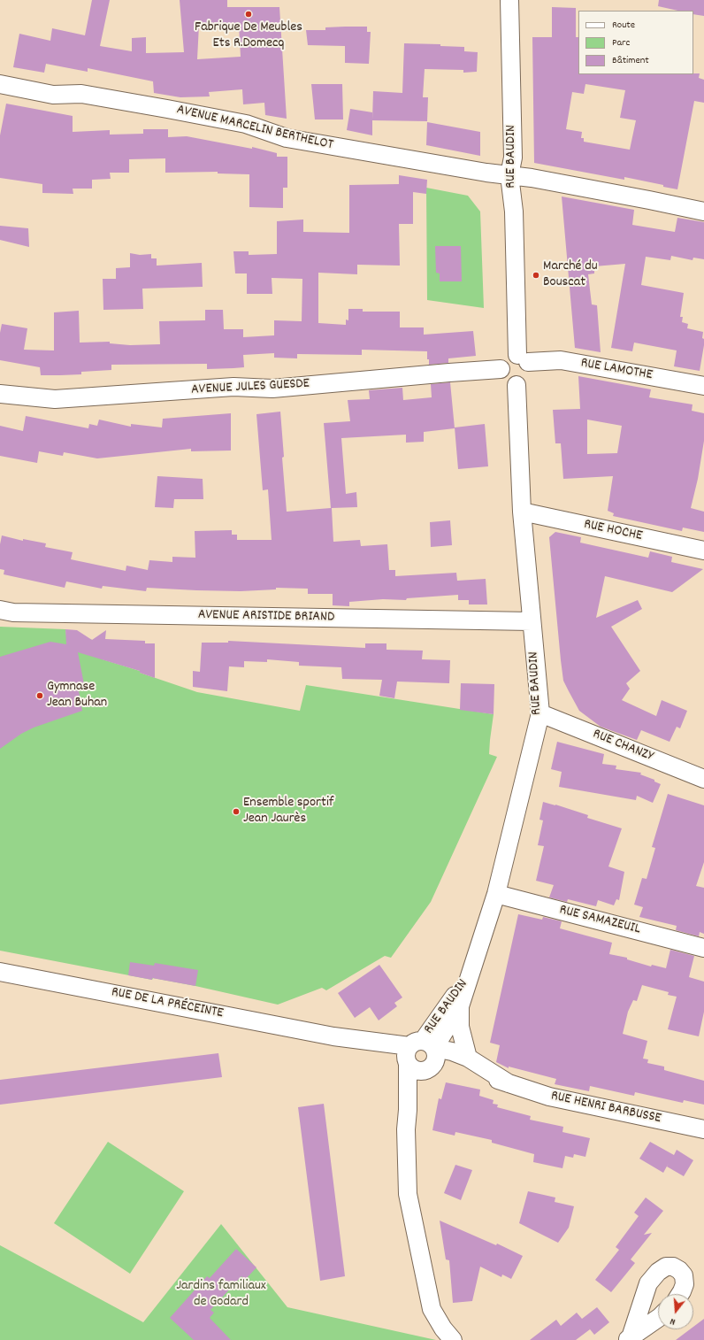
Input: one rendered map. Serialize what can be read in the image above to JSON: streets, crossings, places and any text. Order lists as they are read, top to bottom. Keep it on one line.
{"streets":{"street":["AVENUE MARCELIN BERTHELOT","RUE BAUDIN","RUE LAMOTHE","AVENUE JULES GUESDE","RUE HOCHE","AVENUE ARISTIDE BRIAND","RUE CHANZY","RUE SAMAZEUIL","RUE DE LA PRÉCEINTE","RUE HENRI BARBUSSE"]},"crossings":[["AVENUE MARCELIN BERTHELOT","RUE BAUDIN"],["RUE BAUDIN","RUE LAMOTHE"],["RUE BAUDIN","AVENUE JULES GUESDE"],["RUE BAUDIN","RUE HOCHE"],["RUE BAUDIN","AVENUE ARISTIDE BRIAND"],["RUE BAUDIN","RUE CHANZY"],["RUE BAUDIN","RUE SAMAZEUIL"],["RUE BAUDIN","RUE DE LA PRÉCEINTE"],["RUE BAUDIN","RUE HENRI BARBUSSE"],["RUE LAMOTHE","AVENUE JULES GUESDE"],["RUE DE LA PRÉCEINTE","RUE HENRI BARBUSSE"]],"parks":["Jardins familiaux de Godard"],"places":["Fabrique De Meubles Ets R.Domecq","Marché du Bouscat","Gymnase Jean Buhan","Ensemble sportif Jean Jaurès"],"legend":["Route","Parc","Bâtiment"],"north":"bottom"}
